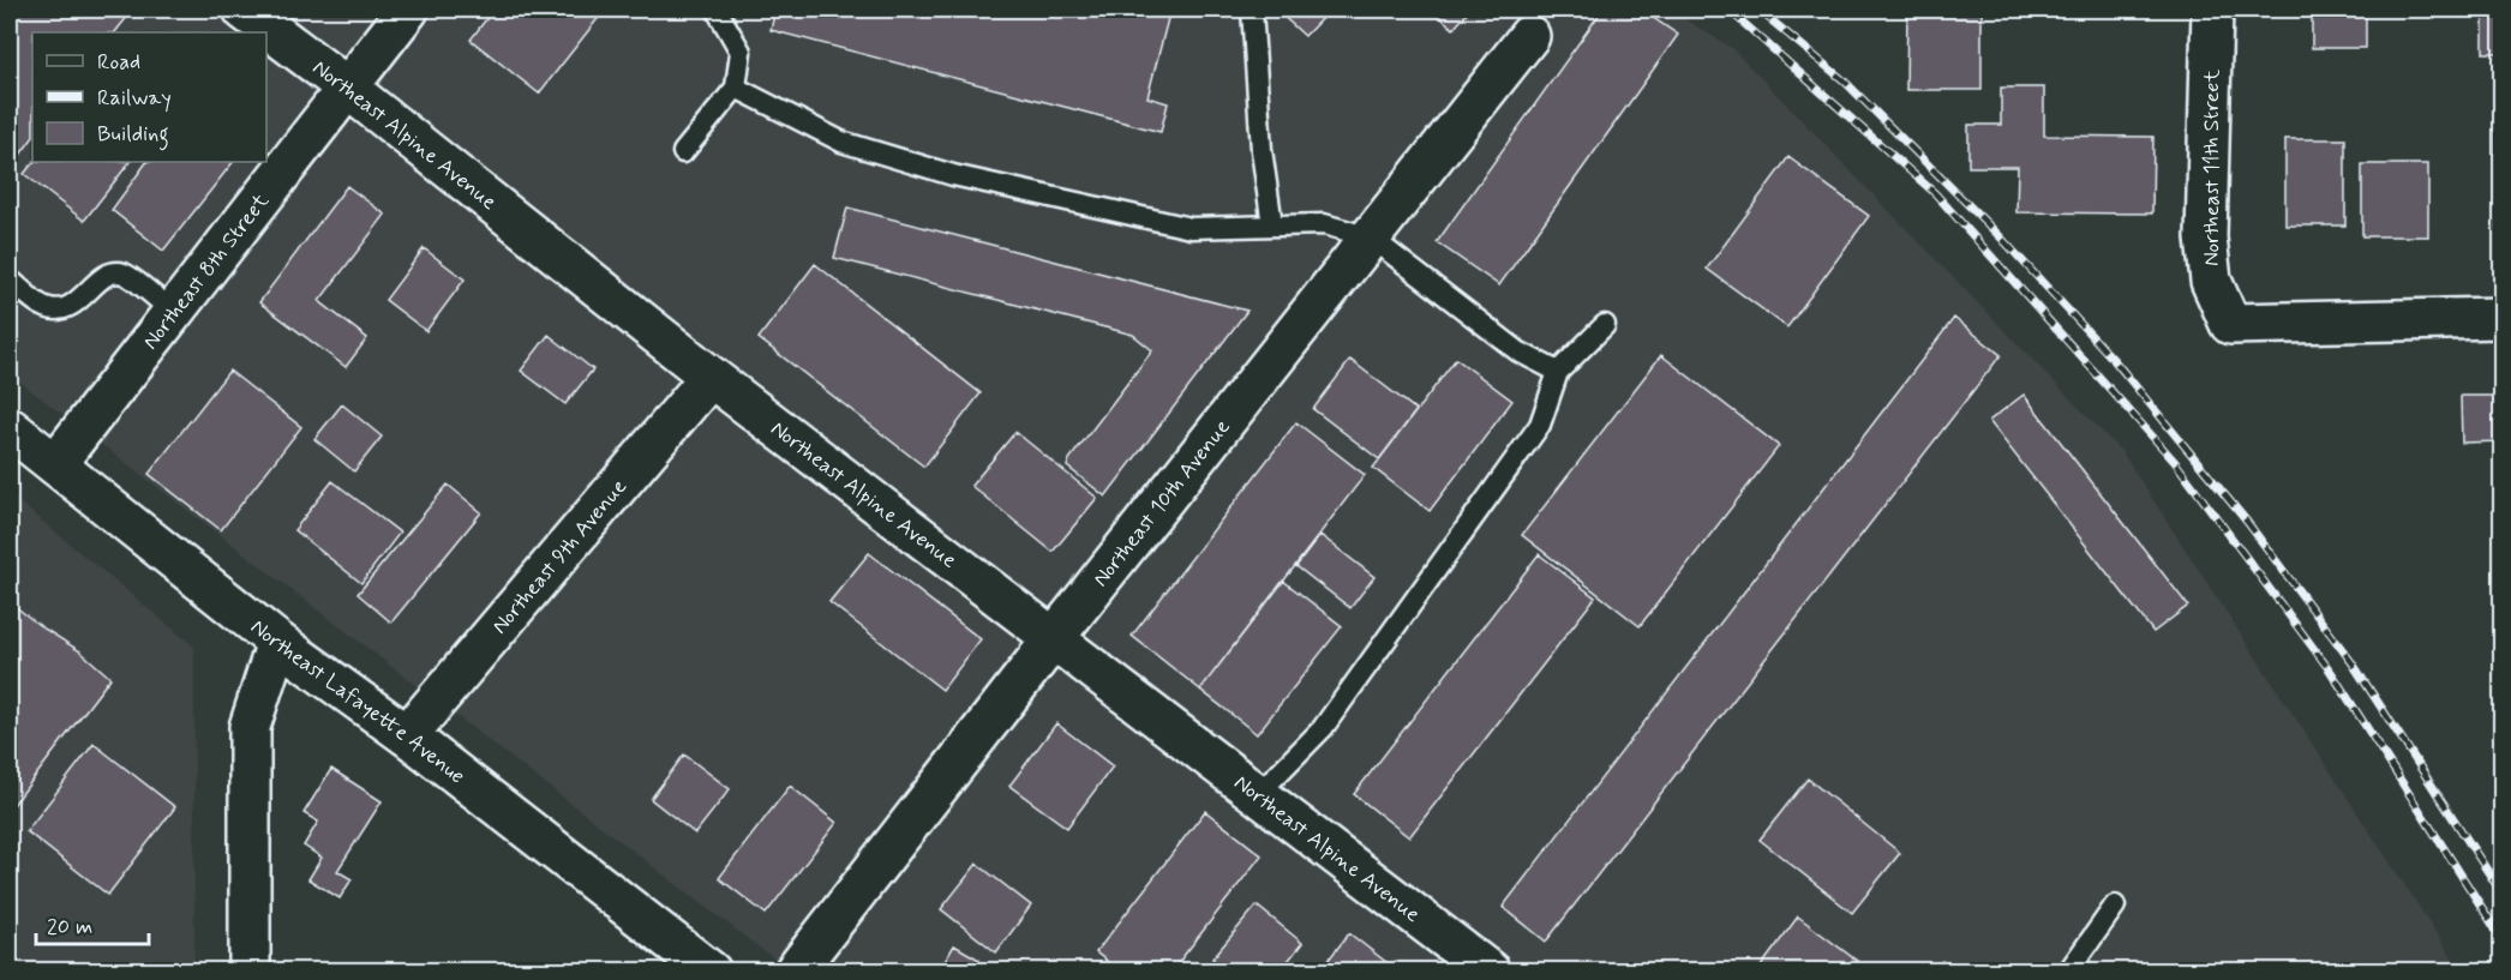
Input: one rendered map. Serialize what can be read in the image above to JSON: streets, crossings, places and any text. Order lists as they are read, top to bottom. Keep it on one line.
{"streets":{"street":["Northeast Alpine Avenue","Northeast 11th Street","Northeast 8th Street","Northeast 10th Avenue","Northeast 9th Avenue","Northeast Lafayette Avenue"]},"crossings":[["Northeast Alpine Avenue","Northeast 8th Street"],["Northeast Alpine Avenue","Northeast 10th Avenue"],["Northeast Alpine Avenue","Northeast 9th Avenue"],["Northeast 8th Street","Northeast Lafayette Avenue"],["Northeast 9th Avenue","Northeast Lafayette Avenue"]],"legend":["Road","Railway","Building"],"scale_bar":"20 m"}
